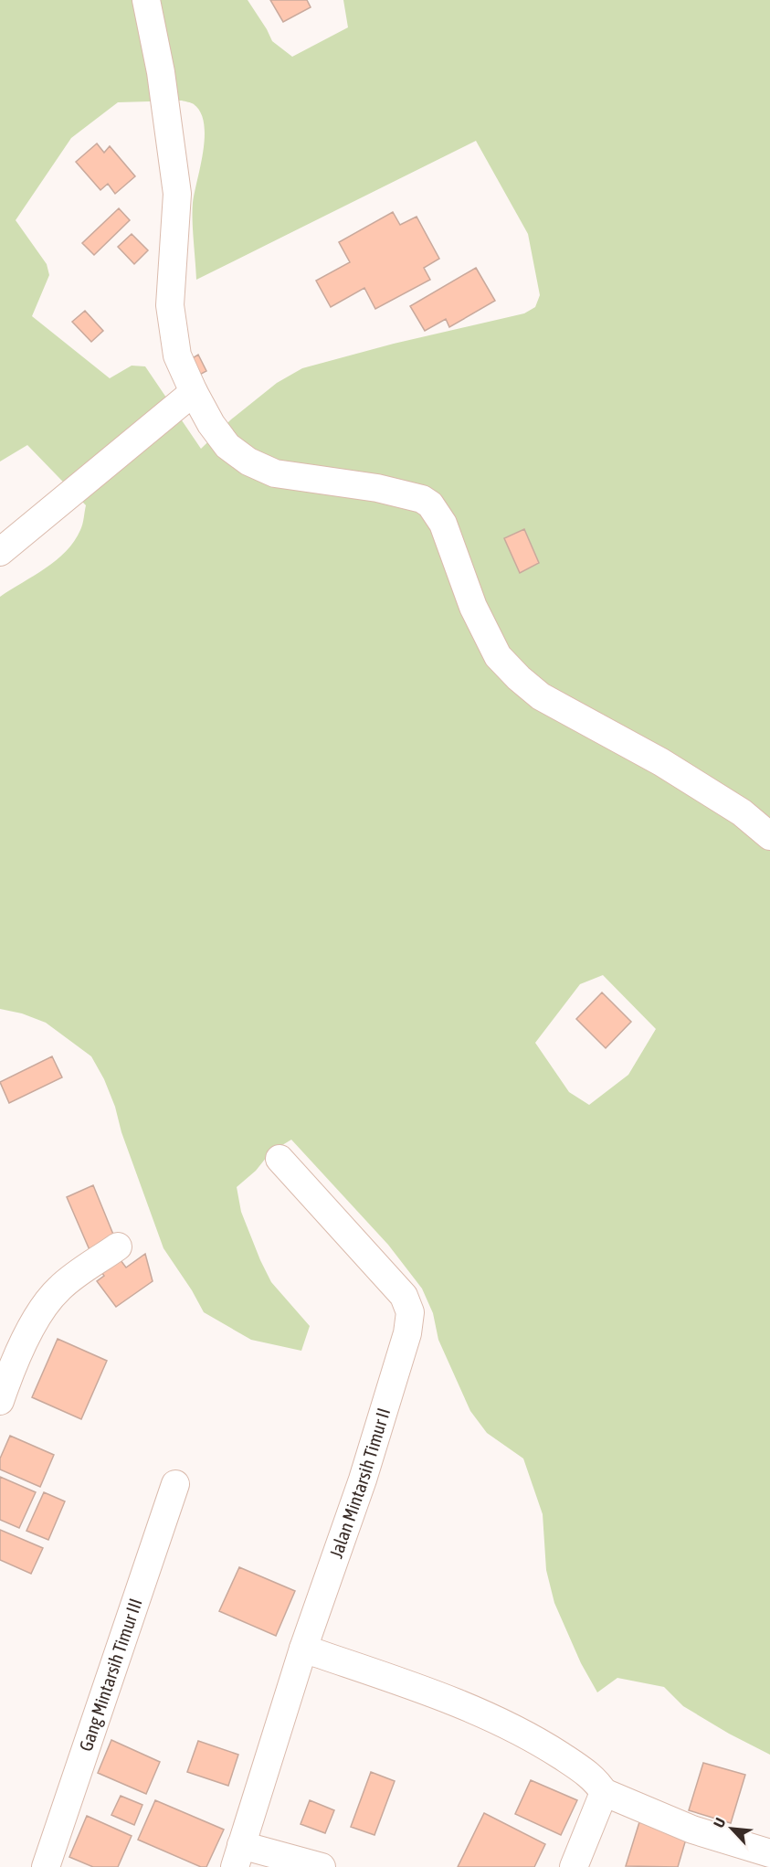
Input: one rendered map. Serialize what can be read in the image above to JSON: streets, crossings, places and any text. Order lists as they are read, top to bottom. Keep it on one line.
{"streets":{"street":["Jalan Mintarsih Timur II","Gang Mintarsih Timur III"]},"north":"top left"}
